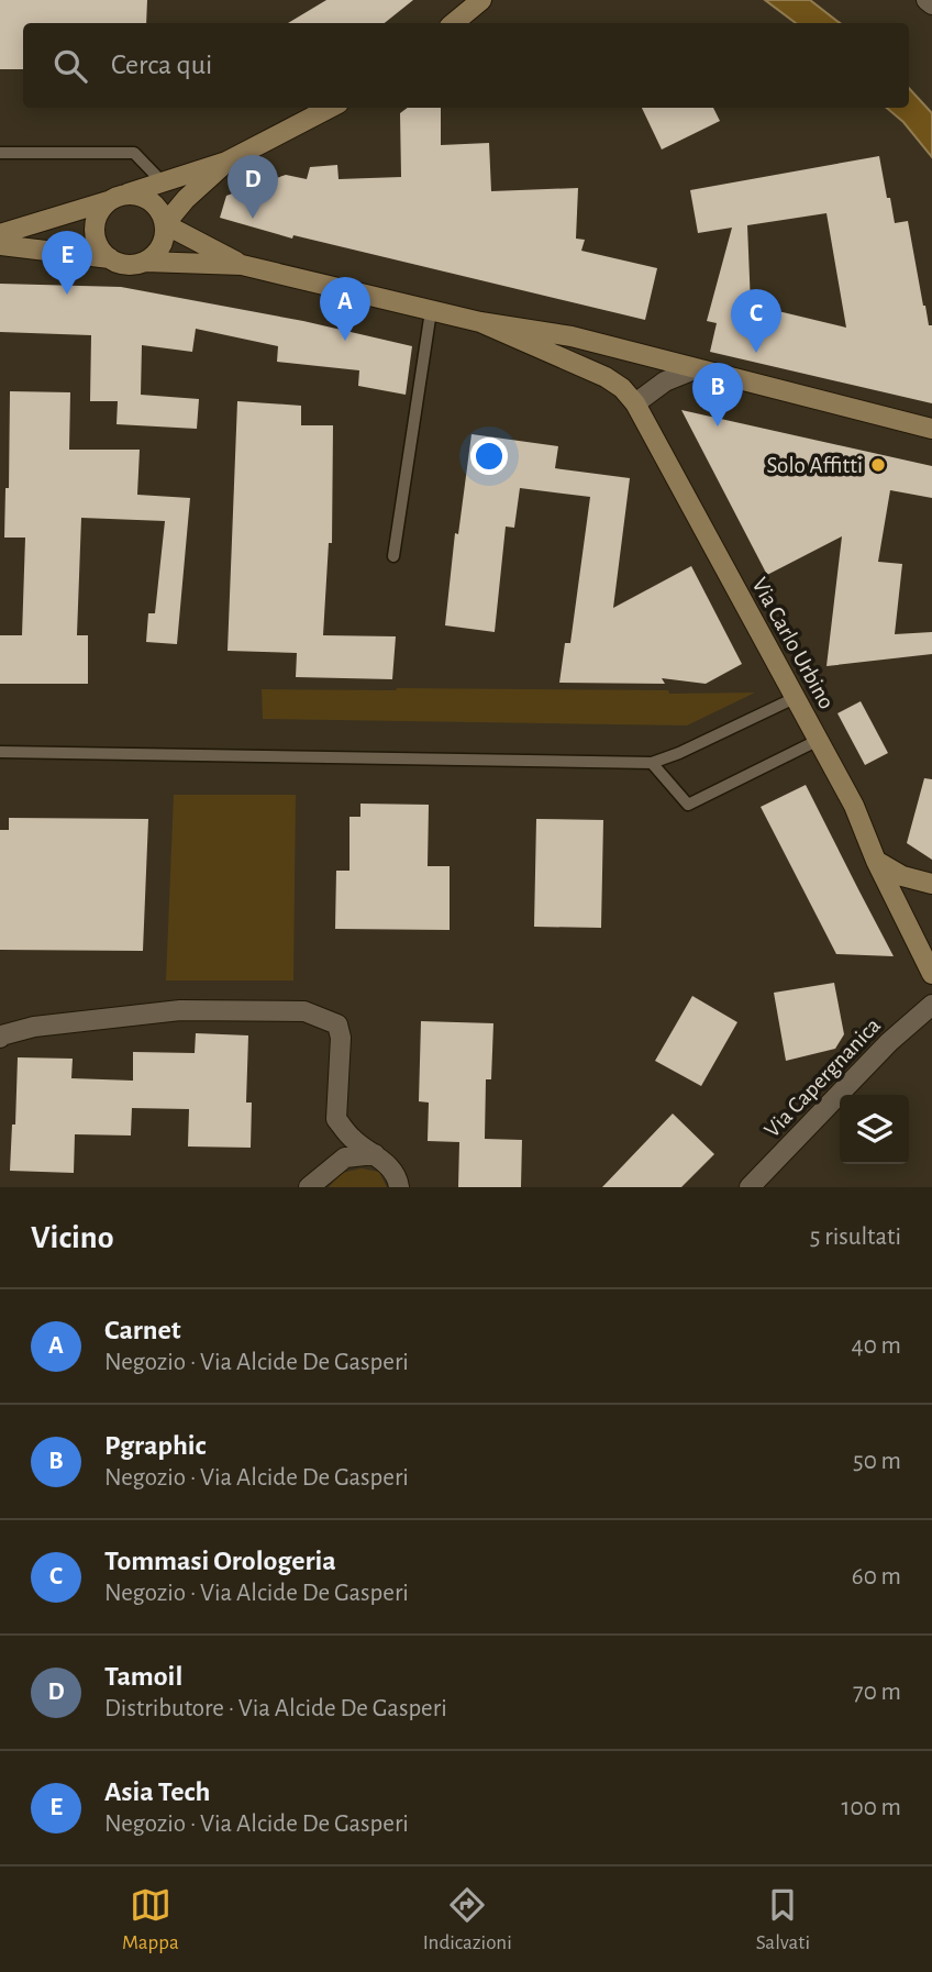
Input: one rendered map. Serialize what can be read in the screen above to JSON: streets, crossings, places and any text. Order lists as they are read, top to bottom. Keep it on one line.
{"streets":{"street":["Via Carlo Urbino","Via Capergnanica"]},"places":["Solo Affitti"],"page":{"search":"Cerca qui","pins":["D","E","A","C","B"],"heading":["Vicino","5 risultati"],"list":[{"mark":"A","name":"Carnet","note":"Negozio · Via Alcide De Gasperi","value":"40 m"},{"mark":"B","name":"Pgraphic","note":"Negozio · Via Alcide De Gasperi","value":"50 m"},{"mark":"C","name":"Tommasi Orologeria","note":"Negozio · Via Alcide De Gasperi","value":"60 m"},{"mark":"D","name":"Tamoil","note":"Distributore · Via Alcide De Gasperi","value":"70 m"},{"mark":"E","name":"Asia Tech","note":"Negozio · Via Alcide De Gasperi","value":"100 m"}],"nav":["Mappa","Indicazioni","Salvati"]}}
